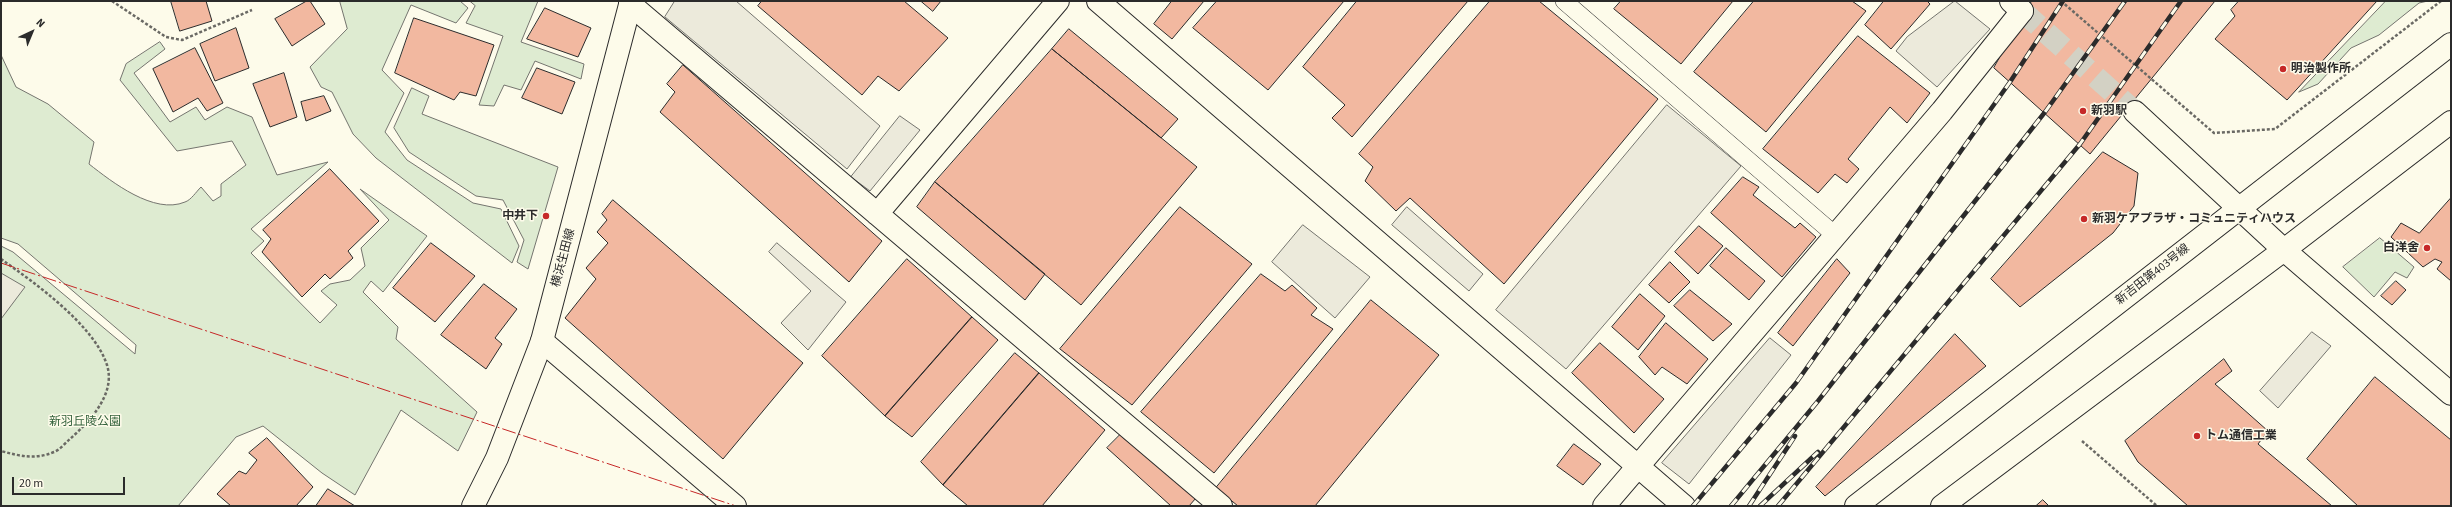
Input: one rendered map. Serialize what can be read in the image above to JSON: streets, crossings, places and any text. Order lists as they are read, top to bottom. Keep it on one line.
{"streets":{"street":["横浜生田線","新吉田第403号線"]},"parks":["新羽丘陵公園"],"places":["明治製作所","新羽駅","中井下","新羽ケアプラザ・コミュニティハウス","白洋舍","トム通信工業"],"scale_bar":"20 m","north":"top right"}
